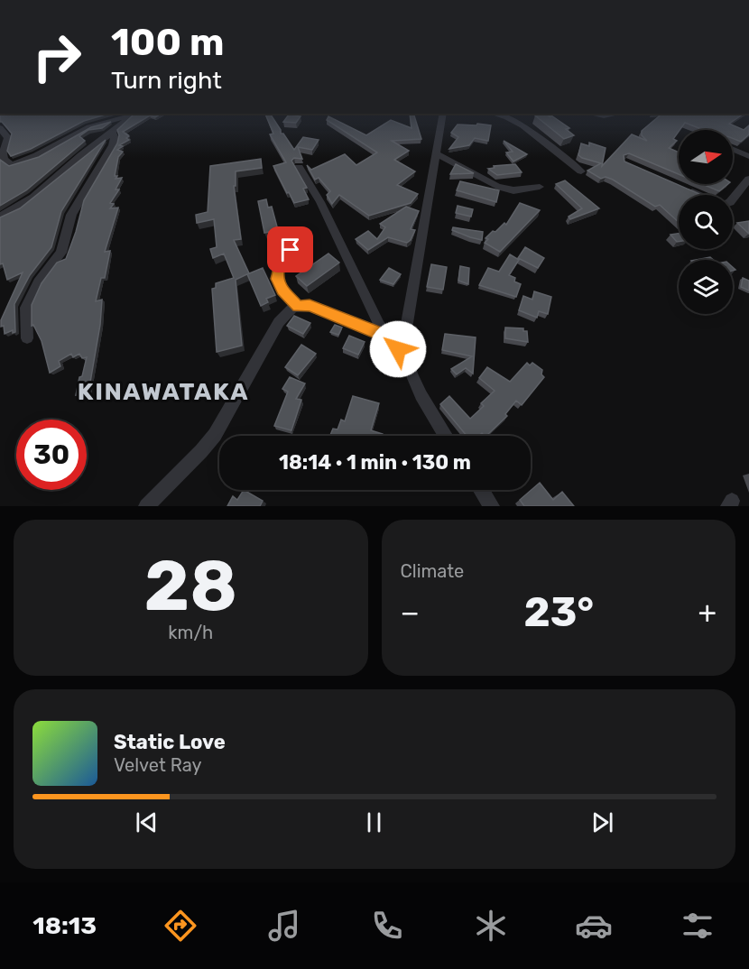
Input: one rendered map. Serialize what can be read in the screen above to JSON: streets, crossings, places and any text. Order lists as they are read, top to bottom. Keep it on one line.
{"districts":["KINAWATAKA"],"north":"right","page":{"turn":["100 m","Turn right"],"limit":"30","trip":"18:14 · 1 min · 130 m","tile":[["28","km/h"],"Climate"],"heat":["−","23°","+"],"song":["Static Love","Velvet Ray"],"tabs":"18:13"}}
